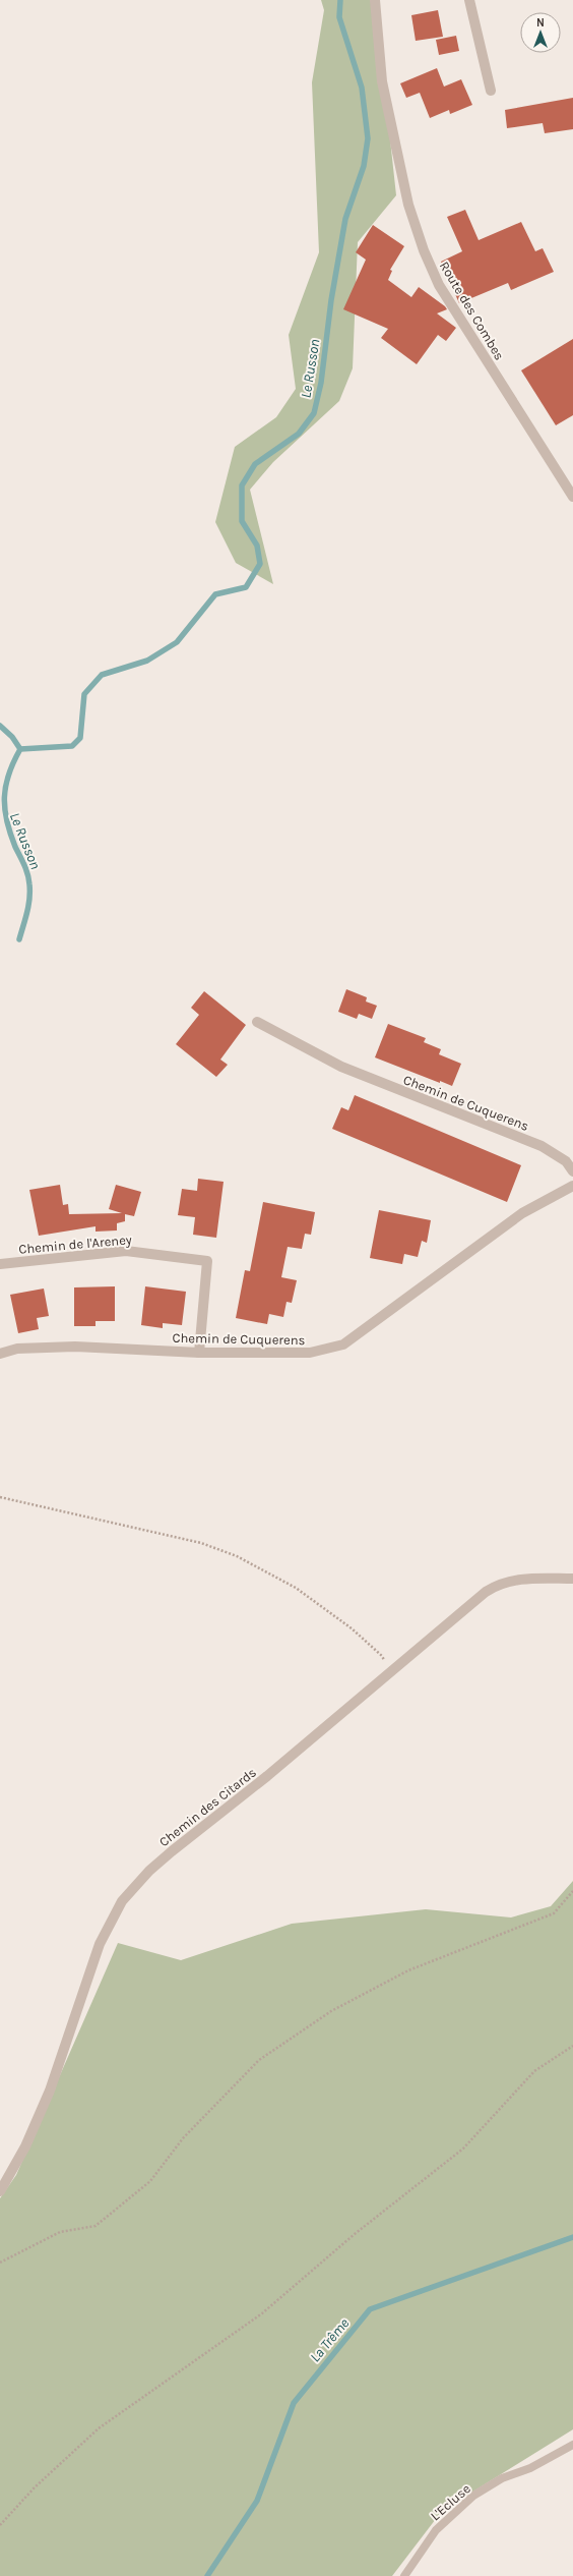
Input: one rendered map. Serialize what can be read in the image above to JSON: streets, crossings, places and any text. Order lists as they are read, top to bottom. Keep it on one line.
{"streets":{"street":["Route des Combes","Chemin de Cuquerens","Chemin de l'Areney","Chemin des Citards"],"lane":["L'Ecluse"]},"crossings":[["Chemin de Cuquerens","Chemin de l'Areney"]],"water":["Le Russon","La Trême"],"north":"top"}
